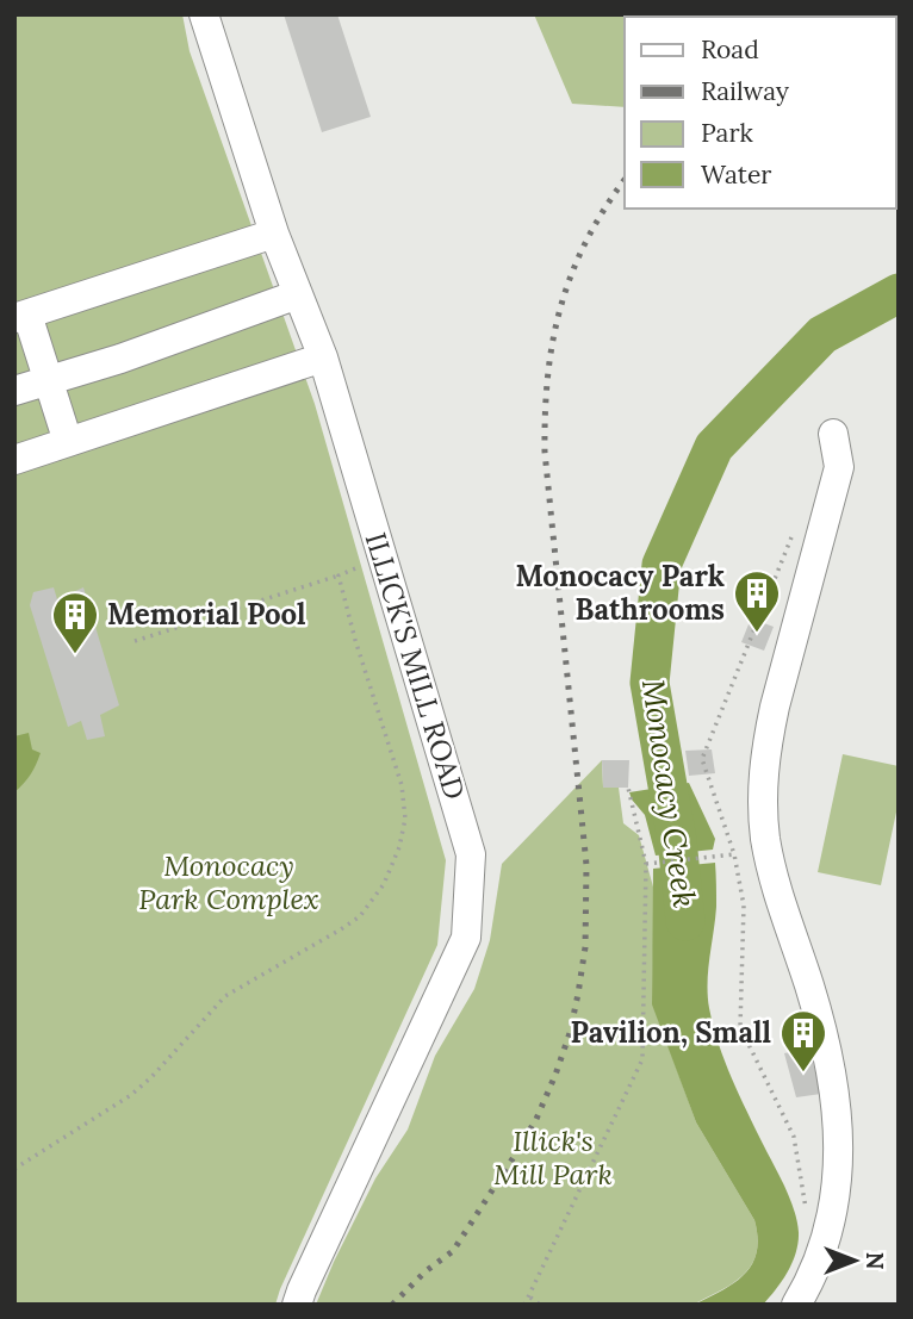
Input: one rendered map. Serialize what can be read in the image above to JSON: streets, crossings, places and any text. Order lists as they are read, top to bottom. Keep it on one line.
{"streets":{"street":["ILLICK'S MILL ROAD"]},"water":["Monocacy Creek"],"parks":["Monocacy Park Complex","Illick's Mill Park"],"places":{"building":["Monocacy Park Bathrooms","Memorial Pool","Pavilion, Small"]},"legend":["Road","Railway","Park","Water"],"north":"right"}
